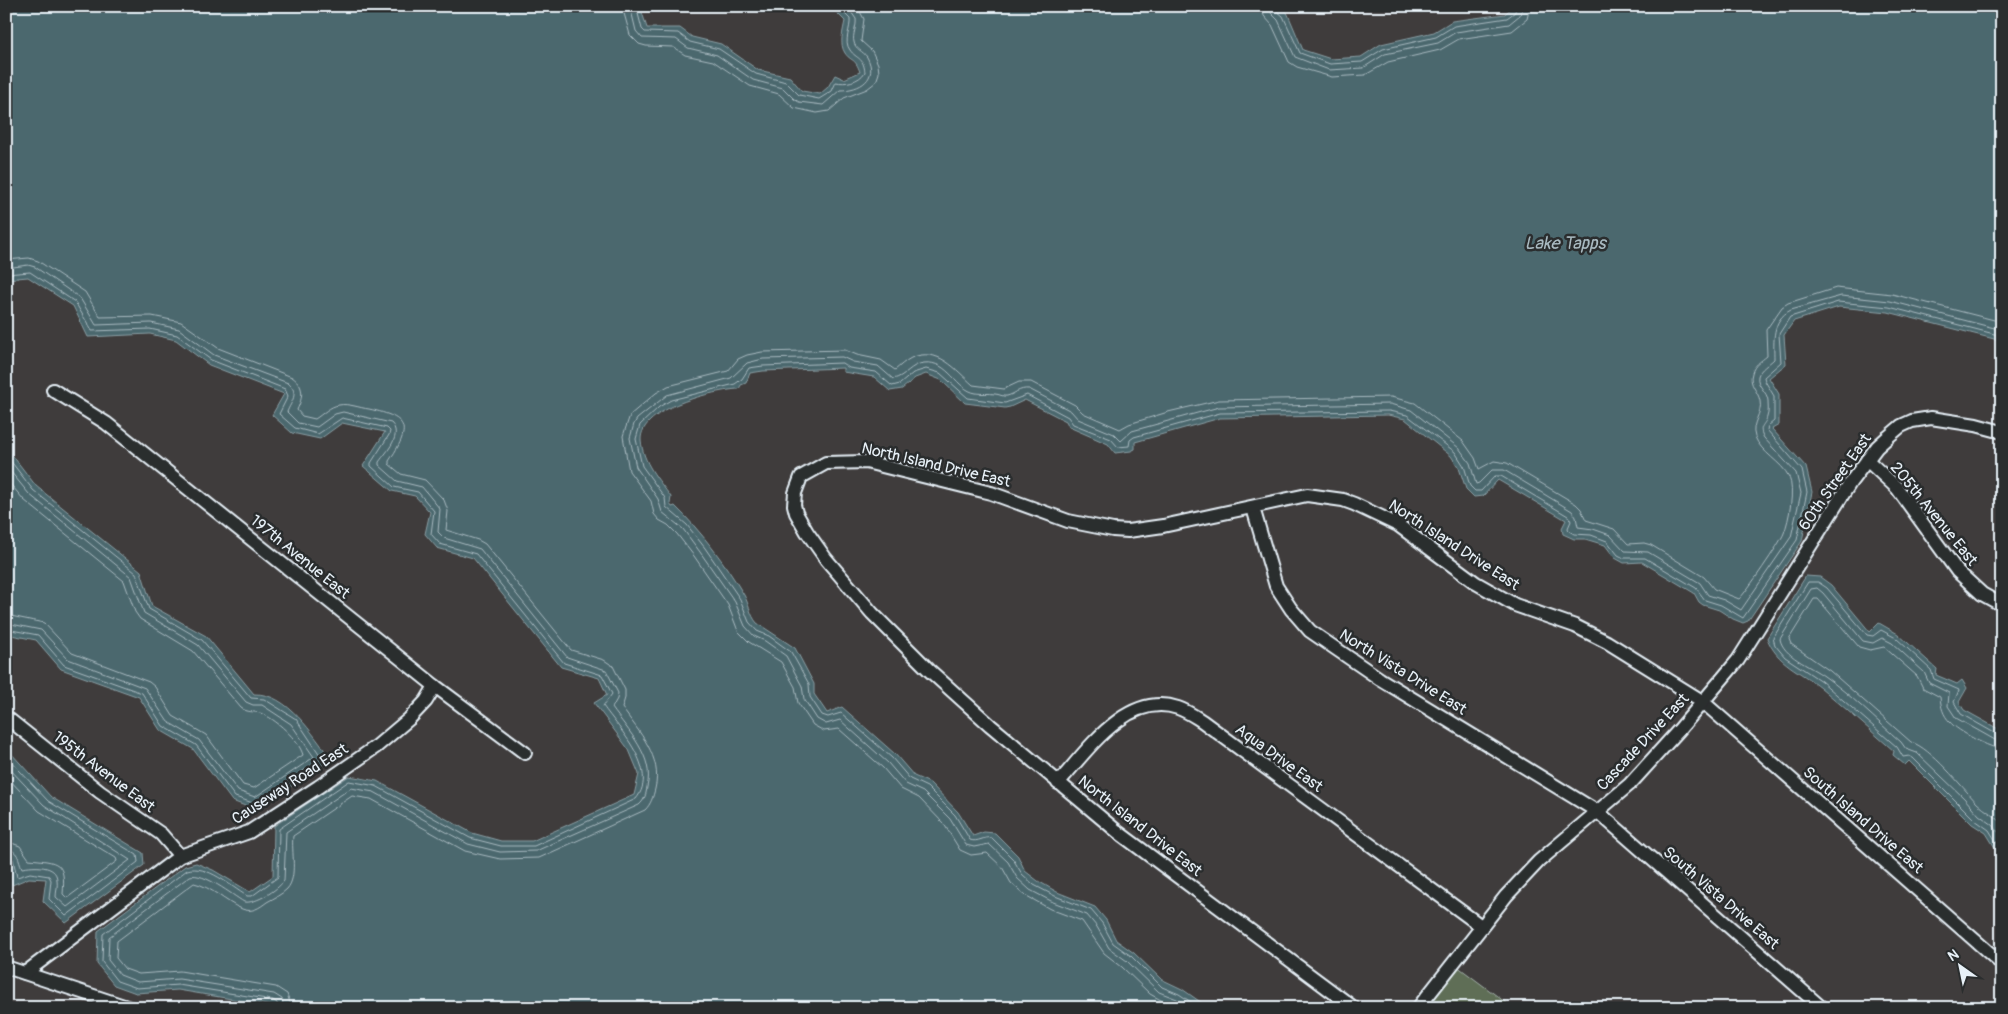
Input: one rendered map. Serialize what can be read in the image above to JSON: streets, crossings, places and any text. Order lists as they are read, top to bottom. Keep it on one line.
{"streets":{"street":["North Island Drive East","60th Street East","205th Avenue East","197th Avenue East","North Vista Drive East","Cascade Drive East","Aqua Drive East","195th Avenue East","Causeway Road East","South Island Drive East","South Vista Drive East"]},"crossings":[["North Island Drive East","North Vista Drive East"],["North Island Drive East","Cascade Drive East"],["North Island Drive East","Aqua Drive East"],["North Island Drive East","South Island Drive East"],["60th Street East","205th Avenue East"],["60th Street East","Cascade Drive East"],["197th Avenue East","Causeway Road East"],["North Vista Drive East","Cascade Drive East"],["North Vista Drive East","South Vista Drive East"],["Cascade Drive East","Aqua Drive East"],["Cascade Drive East","South Island Drive East"],["Cascade Drive East","South Vista Drive East"],["195th Avenue East","Causeway Road East"]],"water":["Lake Tapps"],"north":"top left"}
